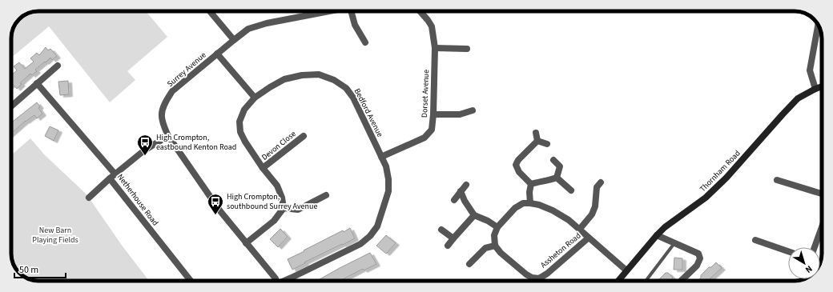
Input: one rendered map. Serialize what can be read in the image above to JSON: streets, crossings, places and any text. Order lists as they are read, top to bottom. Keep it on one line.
{"streets":{"street":["Surrey Avenue","Dorset Avenue","Bedford Avenue","Devon Close","Thornham Road","Netherhouse Road","Assheton Road"]},"crossings":[["Dorset Avenue","Bedford Avenue"],["Bedford Avenue","Devon Close"],["Thornham Road","Assheton Road"]],"parks":["New Barn Playing Fields"],"places":{"bus stop":["High Crompton, eastbound Kenton Road","High Crompton, southbound Surrey Avenue"]},"scale_bar":"50 m","north":"bottom right"}
